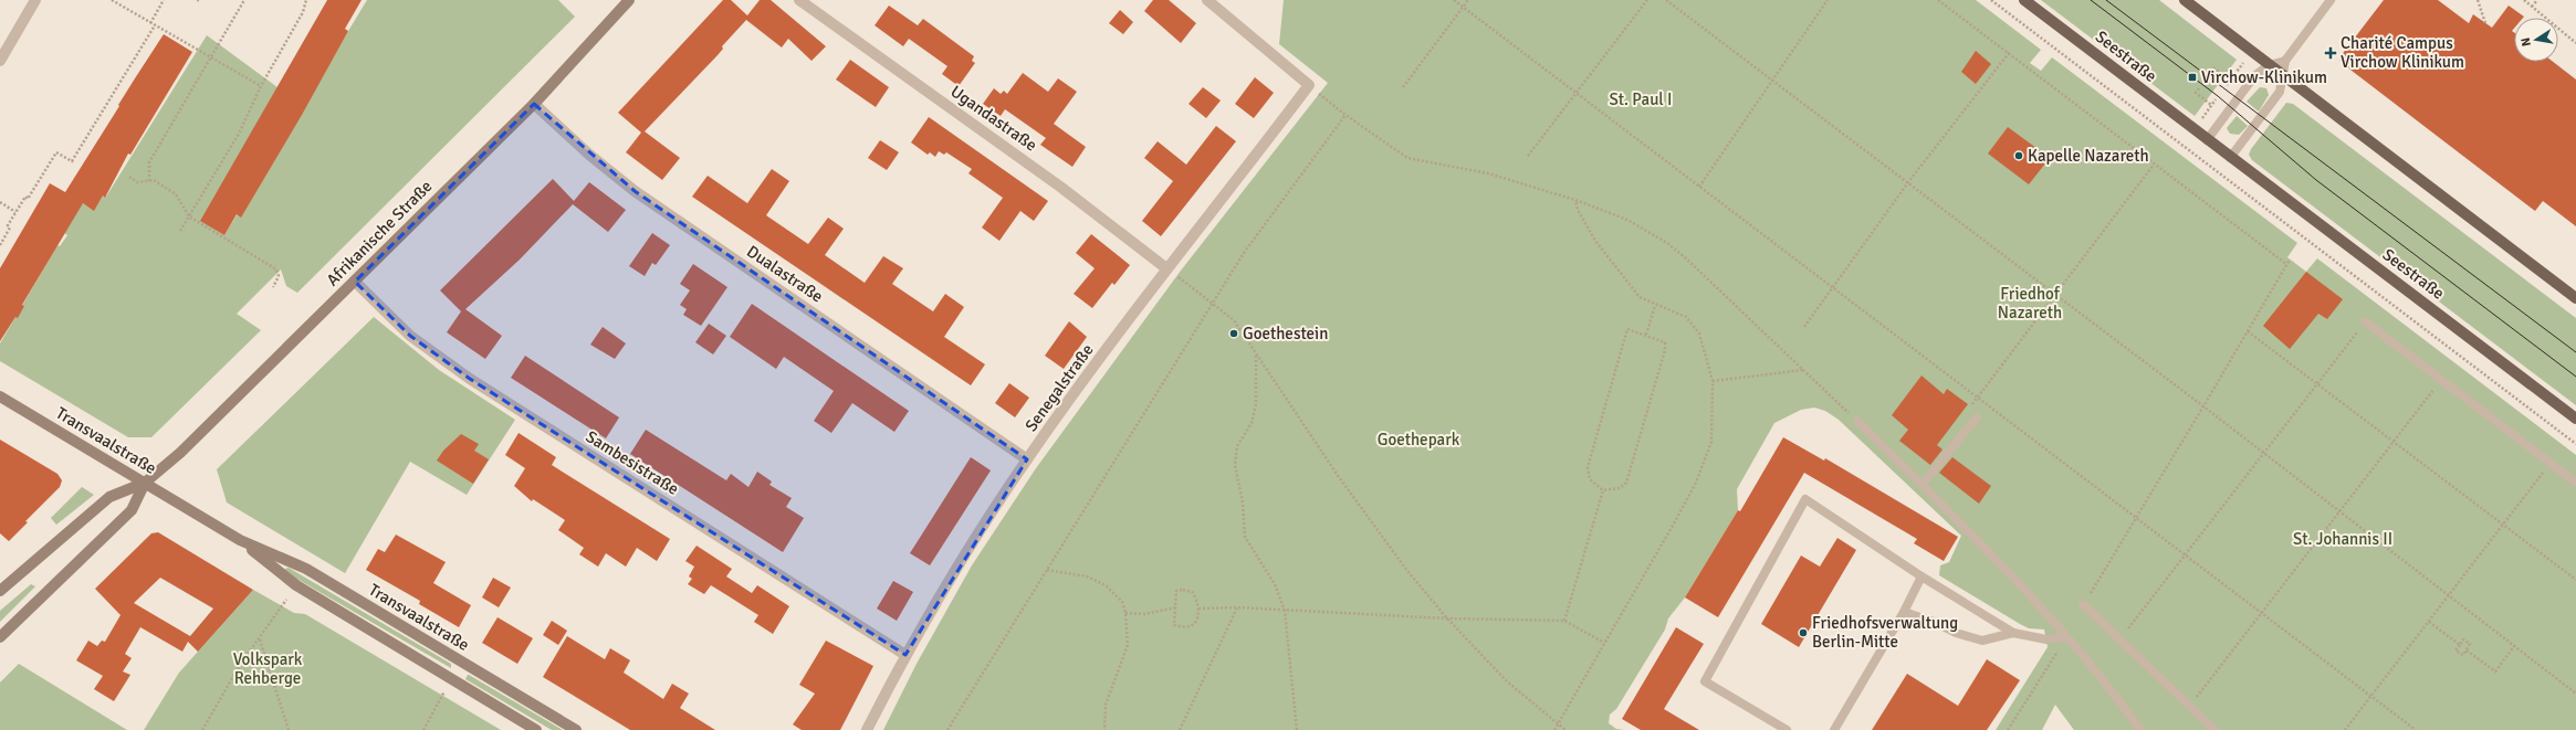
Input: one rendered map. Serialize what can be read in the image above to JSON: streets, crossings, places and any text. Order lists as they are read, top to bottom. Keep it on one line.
{"streets":{"main road":["Seestraße"],"street":["Ugandastraße","Afrikanische Straße","Dualastraße","Senegalstraße","Transvaalstraße","Sambesistraße"]},"crossings":[["Ugandastraße","Senegalstraße"],["Afrikanische Straße","Dualastraße"],["Afrikanische Straße","Transvaalstraße"],["Afrikanische Straße","Sambesistraße"],["Dualastraße","Senegalstraße"],["Senegalstraße","Sambesistraße"]],"parks":["St. Paul I","Friedhof Nazareth","Goethepark","St. Johannis II","Volkspark Rehberge"],"places":{"health":["Charité Campus Virchow Klinikum"],"transit":["Virchow-Klinikum"],"other":["Kapelle Nazareth","Goethestein","Friedhofsverwaltung Berlin-Mitte"]},"north":"left"}
